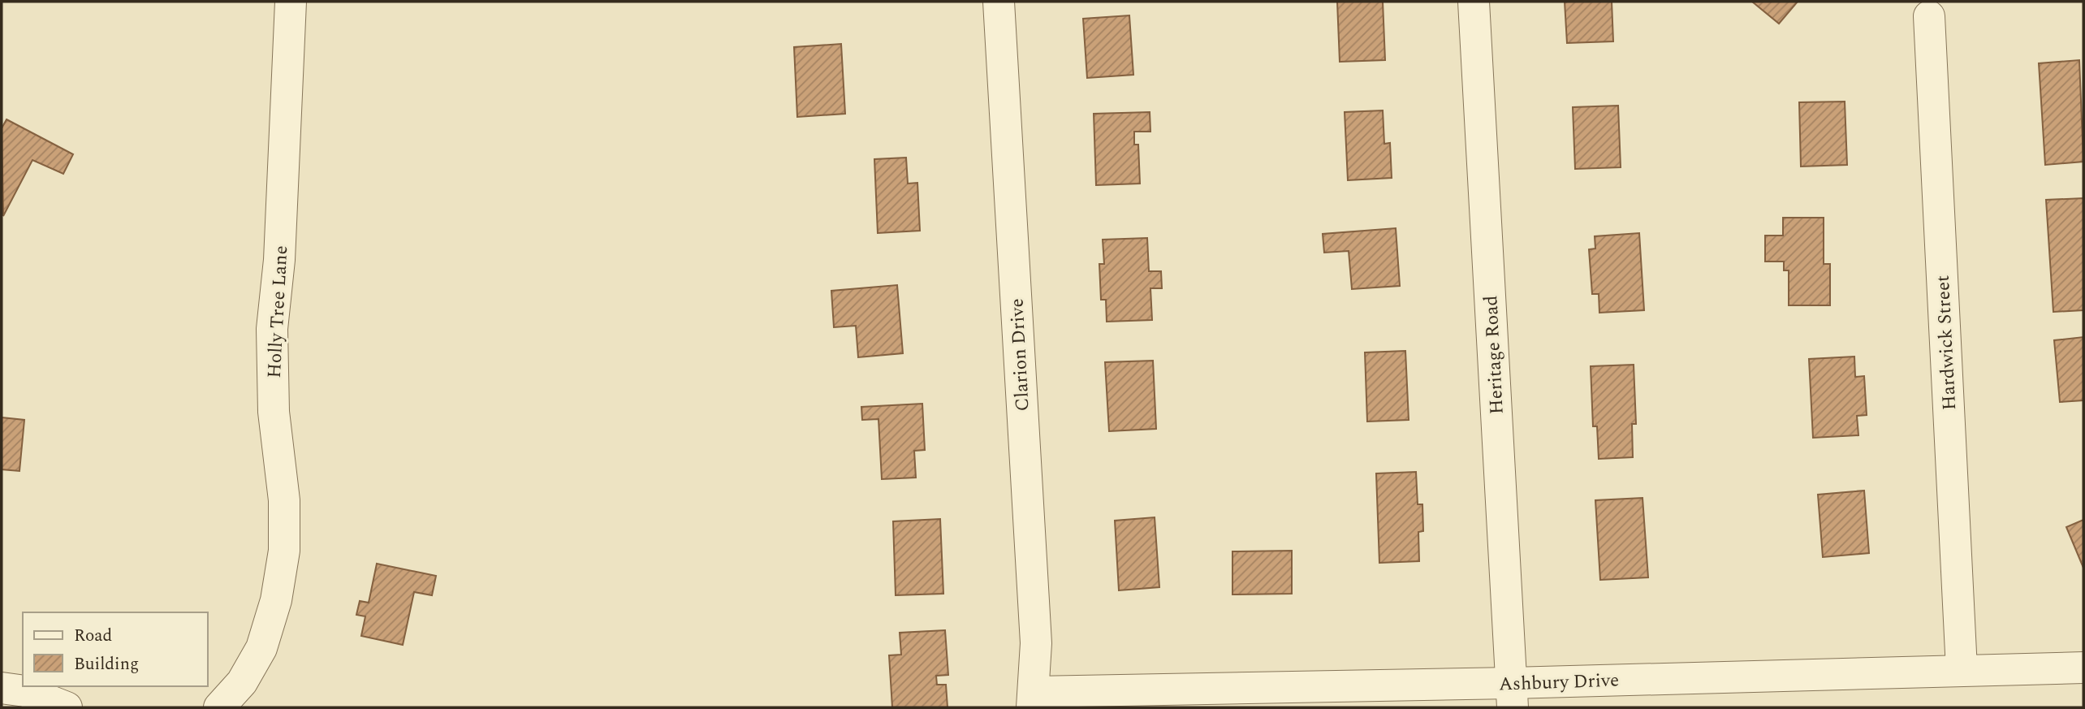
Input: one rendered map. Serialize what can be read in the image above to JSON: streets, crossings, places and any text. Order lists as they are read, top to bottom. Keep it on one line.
{"streets":{"street":["Holly Tree Lane","Hardwick Street","Clarion Drive","Heritage Road","Ashbury Drive"]},"crossings":[["Hardwick Street","Ashbury Drive"],["Clarion Drive","Ashbury Drive"],["Heritage Road","Ashbury Drive"]],"legend":["Road","Building"]}
